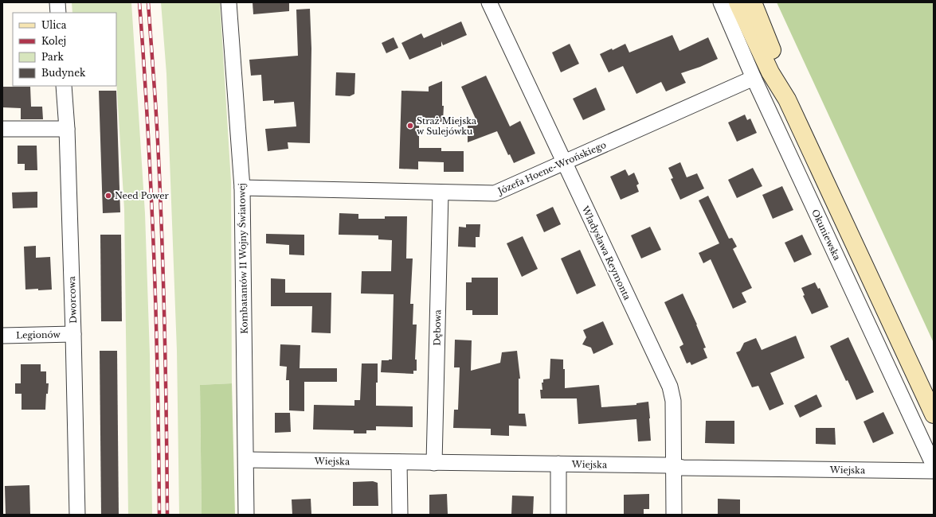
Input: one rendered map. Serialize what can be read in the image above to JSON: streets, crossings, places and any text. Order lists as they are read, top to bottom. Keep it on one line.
{"streets":{"street":["Józefa Hoene-Wrońskiego","Okuniewska","Władysława Reymonta","Kombatantów II Wojny Światowej","Dworcowa","Dębowa","Legionów","Wiejska"]},"crossings":[["Józefa Hoene-Wrońskiego","Okuniewska"],["Józefa Hoene-Wrońskiego","Władysława Reymonta"],["Józefa Hoene-Wrońskiego","Kombatantów II Wojny Światowej"],["Józefa Hoene-Wrońskiego","Dębowa"],["Władysława Reymonta","Wiejska"],["Kombatantów II Wojny Światowej","Wiejska"],["Dworcowa","Legionów"],["Dębowa","Wiejska"]],"places":["Straż Miejska w Sulejówku","Need Power"],"legend":["Ulica","Kolej","Park","Budynek"]}
